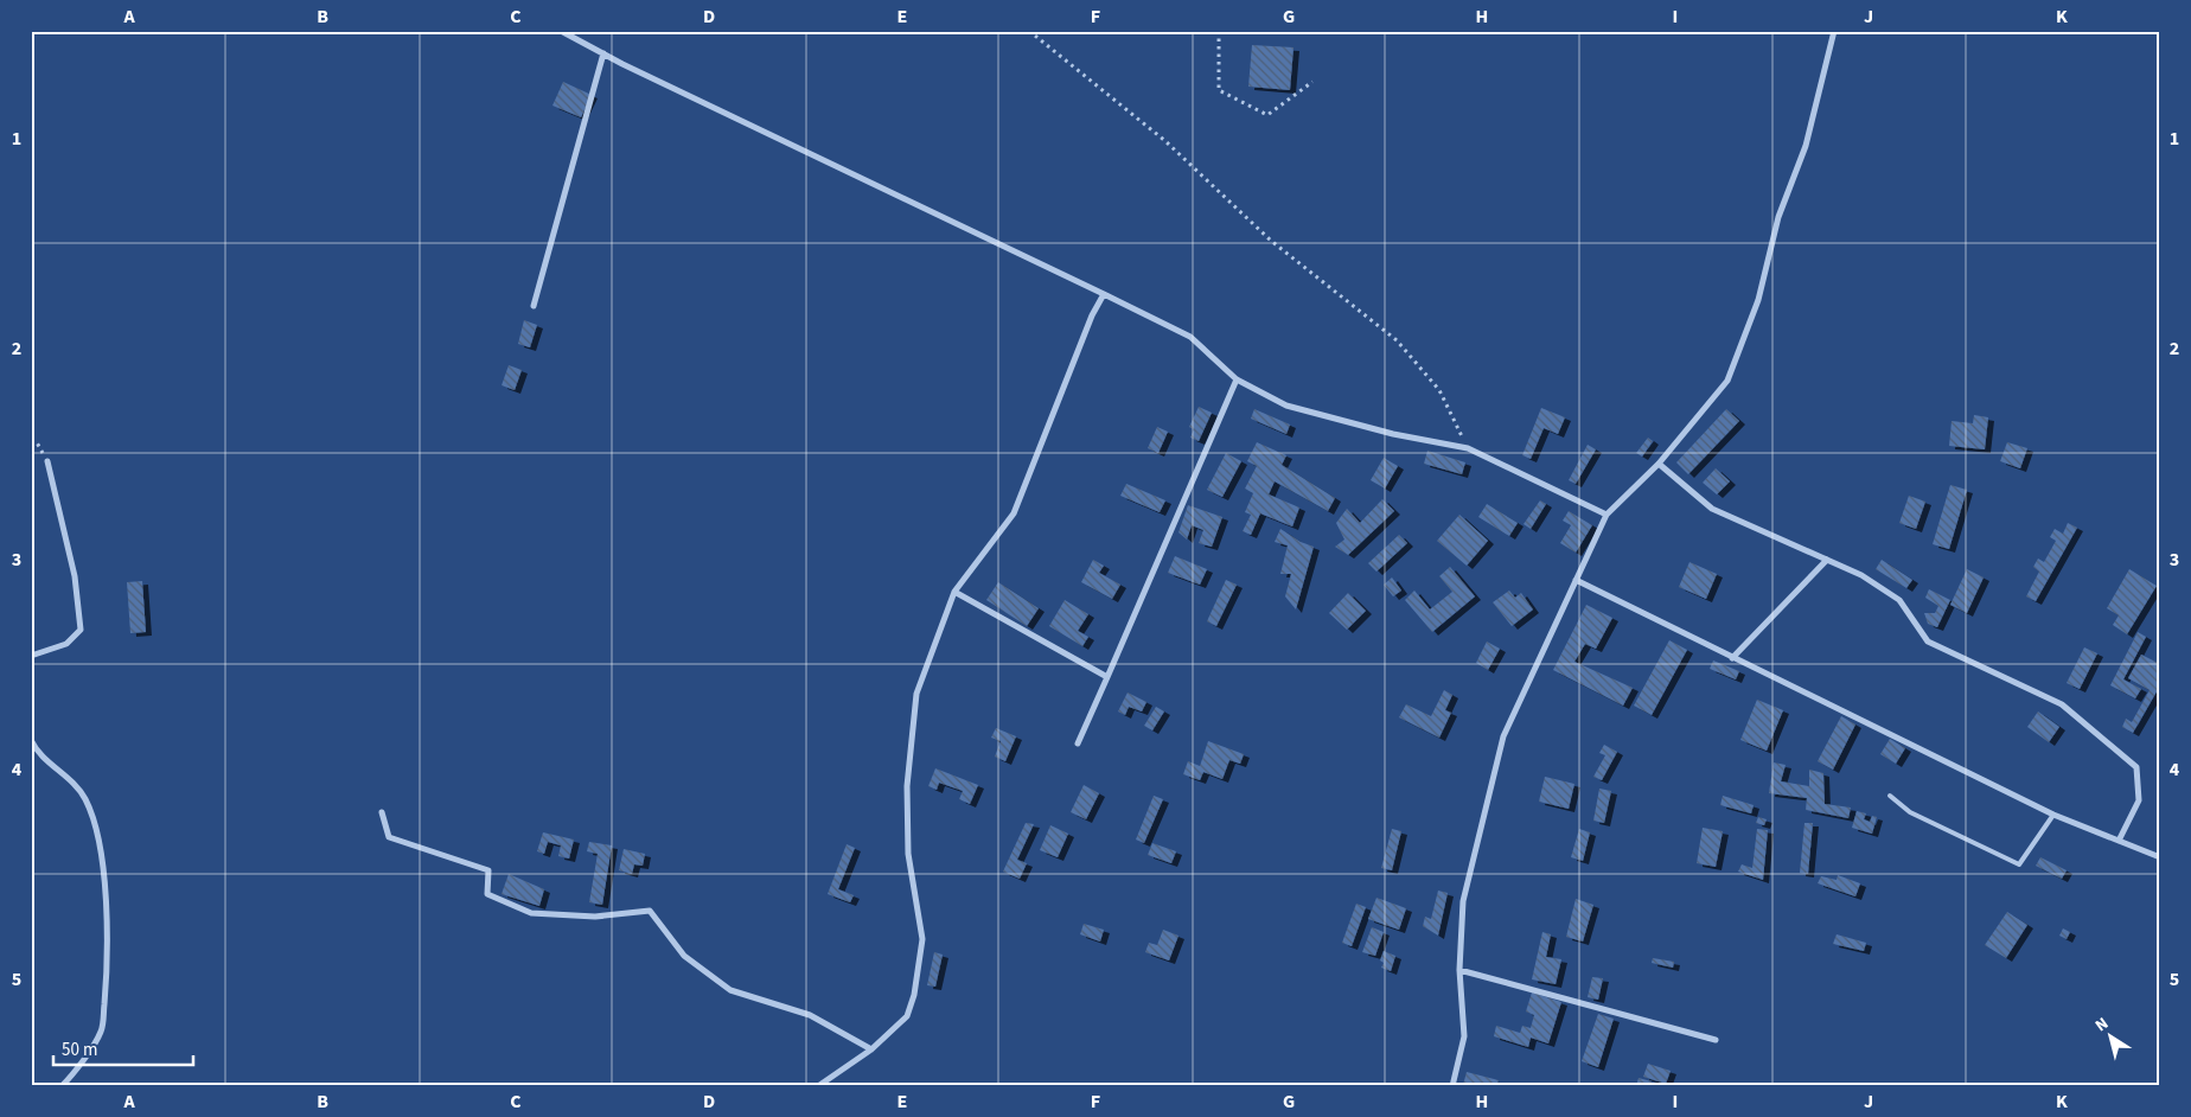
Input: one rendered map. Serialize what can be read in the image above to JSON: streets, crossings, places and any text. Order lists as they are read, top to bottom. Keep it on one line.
{"scale_bar":"50 m","north":"top left","grid":{"columns":["A","B","C","D","E","F","G","H","I","J","K"],"rows":["1","2","3","4","5"]}}
